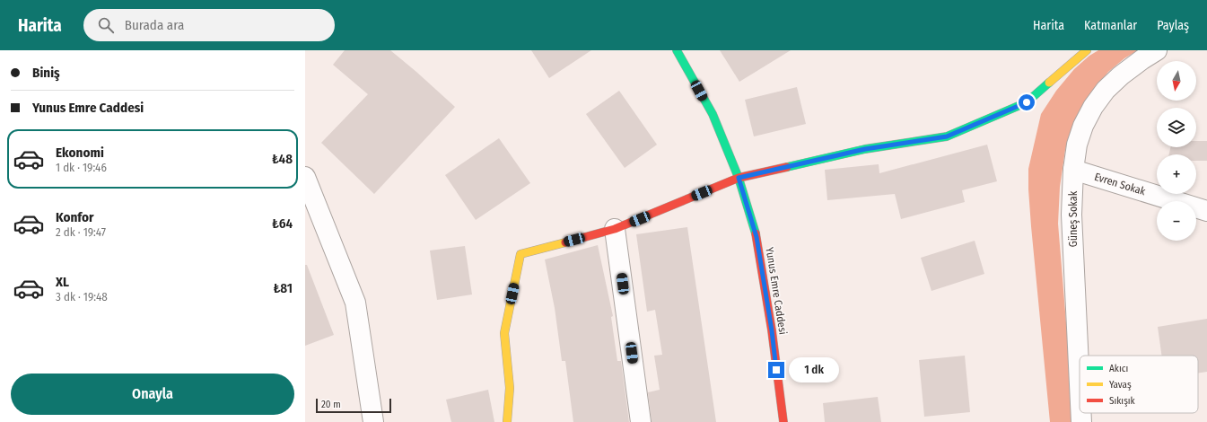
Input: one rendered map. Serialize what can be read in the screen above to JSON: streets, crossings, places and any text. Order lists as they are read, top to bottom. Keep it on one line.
{"streets":{"street":["Evren Sokak","Güneş Sokak","Yunus Emre Caddesi"]},"crossings":[["Evren Sokak","Güneş Sokak"]],"legend":["Akıcı","Yavaş","Sıkışık"],"scale_bar":"20 m","north":"bottom","page":{"header":"Harita","search":"Burada ara","nav":["Harita","Katmanlar","Paylaş"],"banner":["Biniş","Yunus Emre Caddesi"],"map_buttons":["+","−"],"list":[{"name":"Ekonomi","note":"1 dk · 19:46","value":"₺48"},{"name":"Konfor","note":"2 dk · 19:47","value":"₺64"},{"name":"XL","note":"3 dk · 19:48","value":"₺81"}],"bubble":"1 dk","buttons":"Onayla","scale":"20 m"}}
